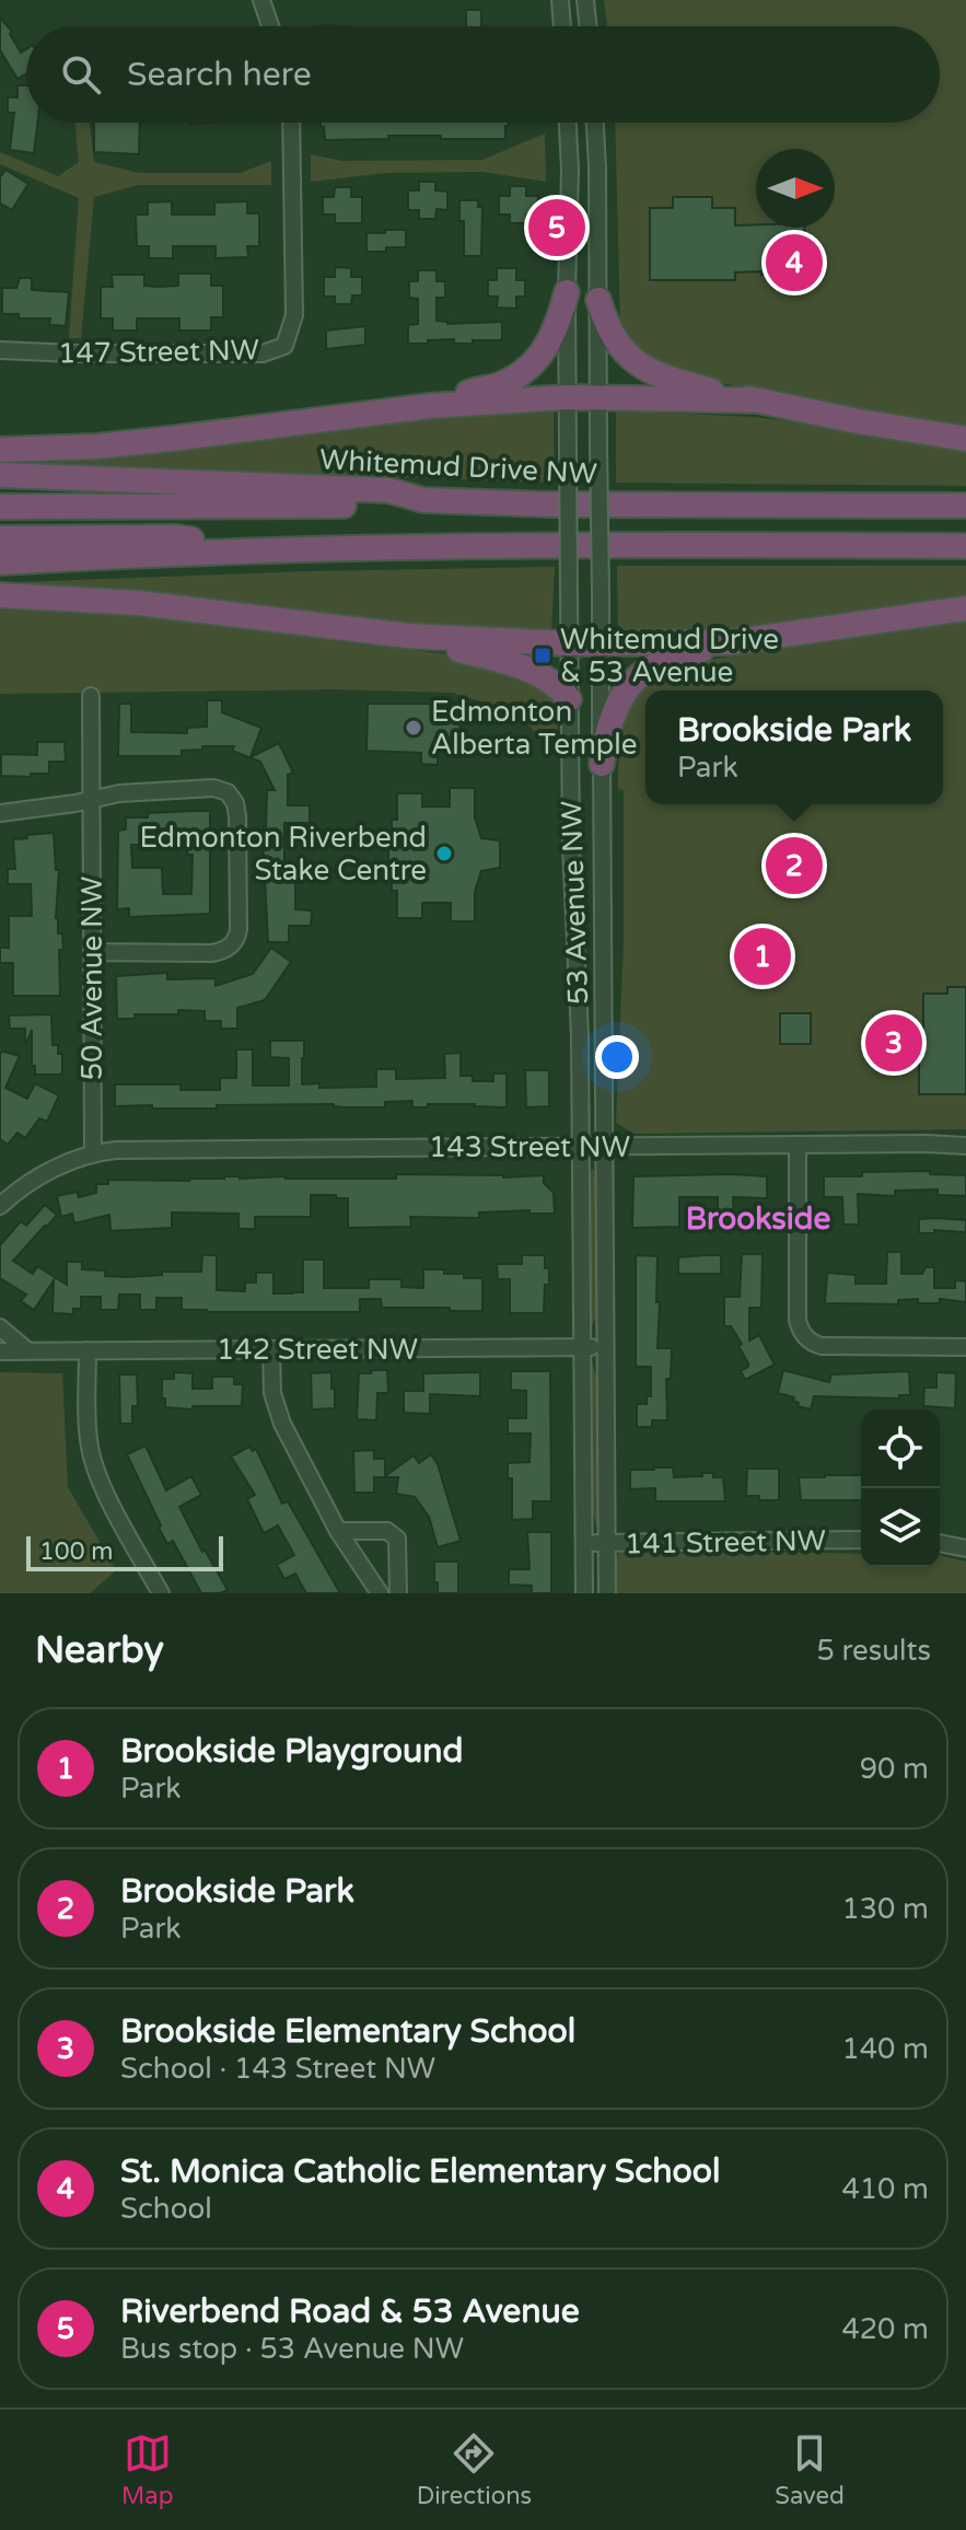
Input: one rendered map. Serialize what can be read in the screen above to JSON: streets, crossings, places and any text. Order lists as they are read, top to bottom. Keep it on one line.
{"streets":{"highway":["Whitemud Drive NW"],"street":["147 Street NW","53 Avenue NW","50 Avenue NW","143 Street NW","142 Street NW","141 Street NW"]},"crossings":[["53 Avenue NW","143 Street NW"],["53 Avenue NW","142 Street NW"],["53 Avenue NW","141 Street NW"],["50 Avenue NW","143 Street NW"]],"districts":["Brookside"],"places":{"transit":["Whitemud Drive & 53 Avenue"],"other":["Edmonton Alberta Temple","Edmonton Riverbend Stake Centre"]},"scale_bar":"100 m","north":"right","page":{"search":"Search here","pins":["5","4","2","1","3"],"popup":["Brookside Park","Park"],"scale":"100 m","heading":["Nearby","5 results"],"list":[{"mark":"1","name":"Brookside Playground","note":"Park","value":"90 m"},{"mark":"2","name":"Brookside Park","note":"Park","value":"130 m"},{"mark":"3","name":"Brookside Elementary School","note":"School · 143 Street NW","value":"140 m"},{"mark":"4","name":"St. Monica Catholic Elementary School","note":"School","value":"410 m"},{"mark":"5","name":"Riverbend Road & 53 Avenue","note":"Bus stop · 53 Avenue NW","value":"420 m"}],"nav":["Map","Directions","Saved"]}}
